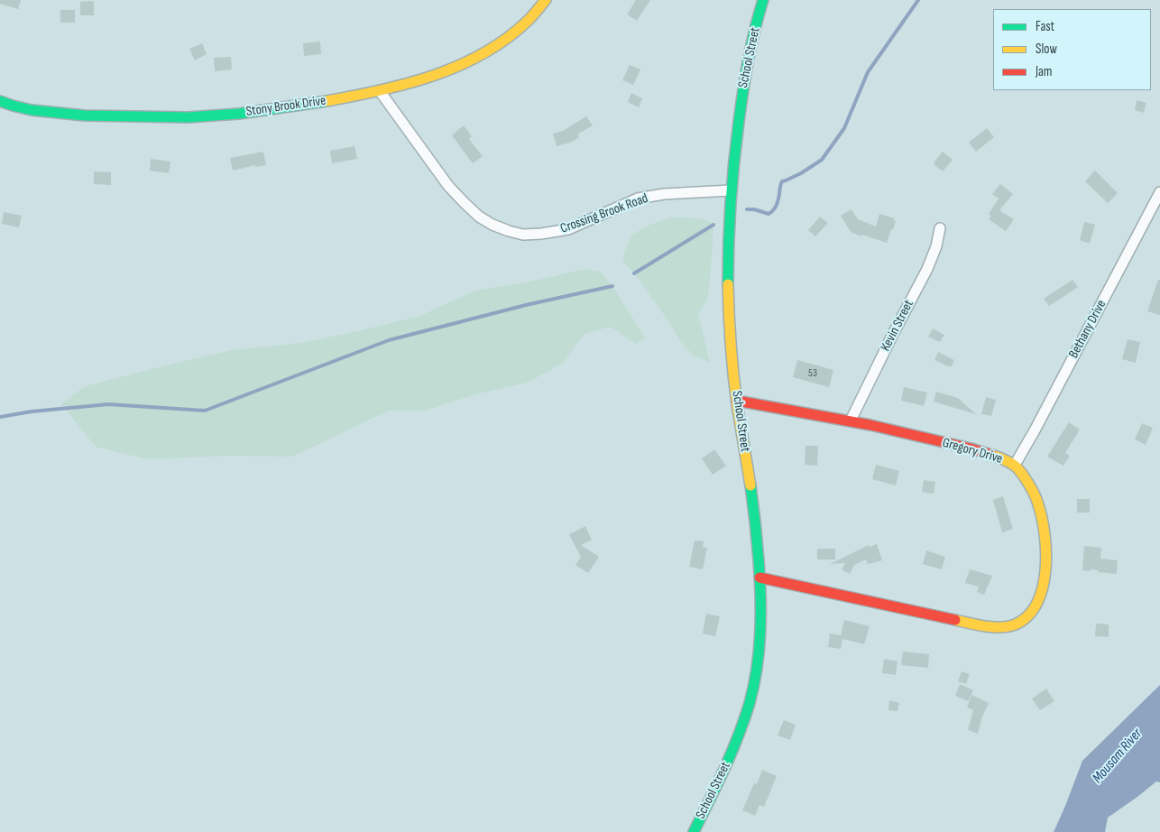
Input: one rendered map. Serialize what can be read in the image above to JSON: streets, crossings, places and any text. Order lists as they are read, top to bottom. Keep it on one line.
{"streets":{"street":["School Street","Stony Brook Drive","Crossing Brook Road","Kevin Street","Bethany Drive","Gregory Drive"]},"crossings":[["School Street","Crossing Brook Road"],["School Street","Gregory Drive"],["Stony Brook Drive","Crossing Brook Road"],["Kevin Street","Gregory Drive"],["Bethany Drive","Gregory Drive"]],"water":["Mousam River"],"house_numbers":["53"],"legend":["Fast","Slow","Jam"]}
